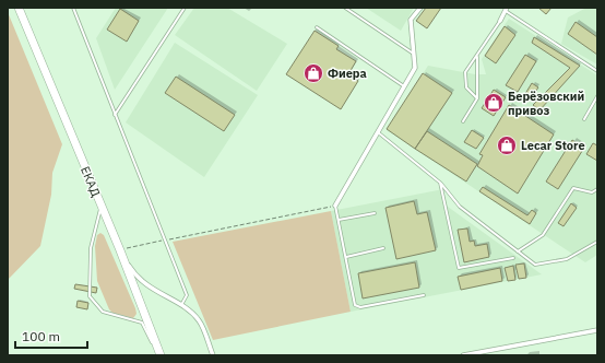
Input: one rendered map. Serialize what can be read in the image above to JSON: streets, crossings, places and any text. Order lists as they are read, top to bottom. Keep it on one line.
{"streets":{"highway":["ЕКАД"]},"places":{"shop":["Фиера","Берёзовский привоз","Lecar Store"]},"scale_bar":"100 m"}
